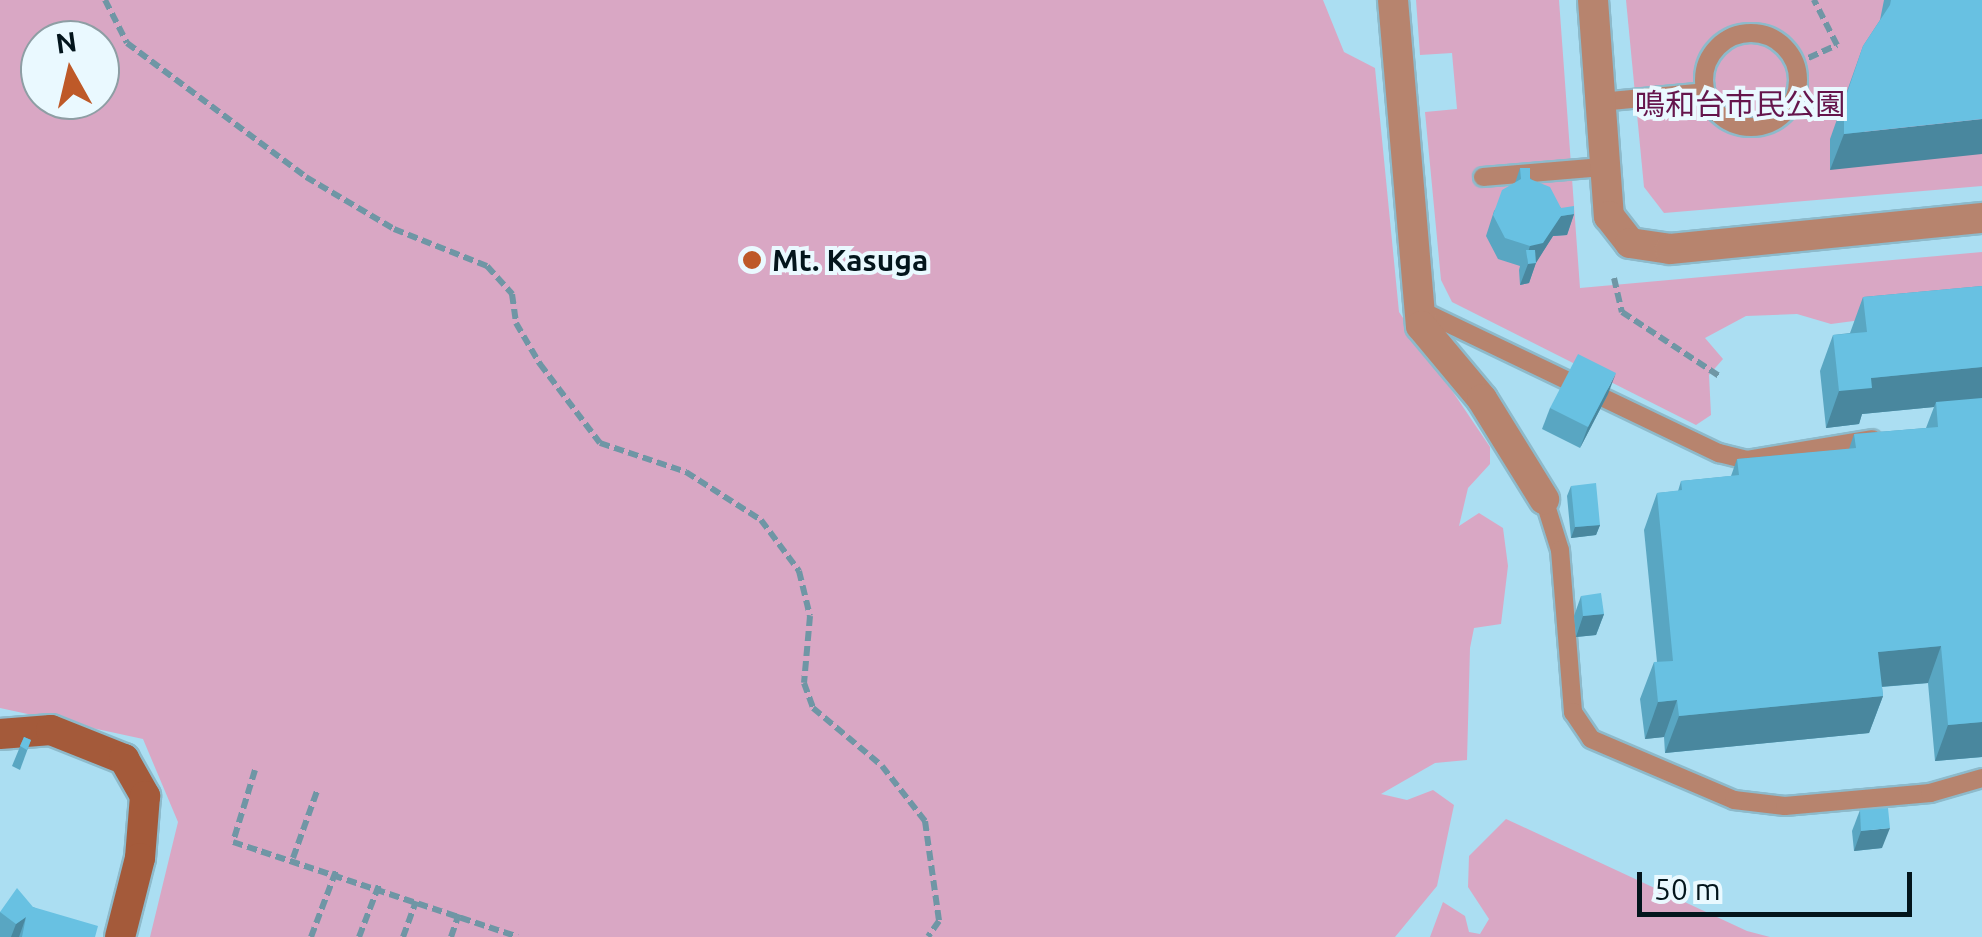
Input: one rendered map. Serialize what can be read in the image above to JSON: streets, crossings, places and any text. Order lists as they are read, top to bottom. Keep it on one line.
{"parks":["鳴和台市民公園"],"places":["Mt. Kasuga"],"scale_bar":"50 m","north":"top"}
